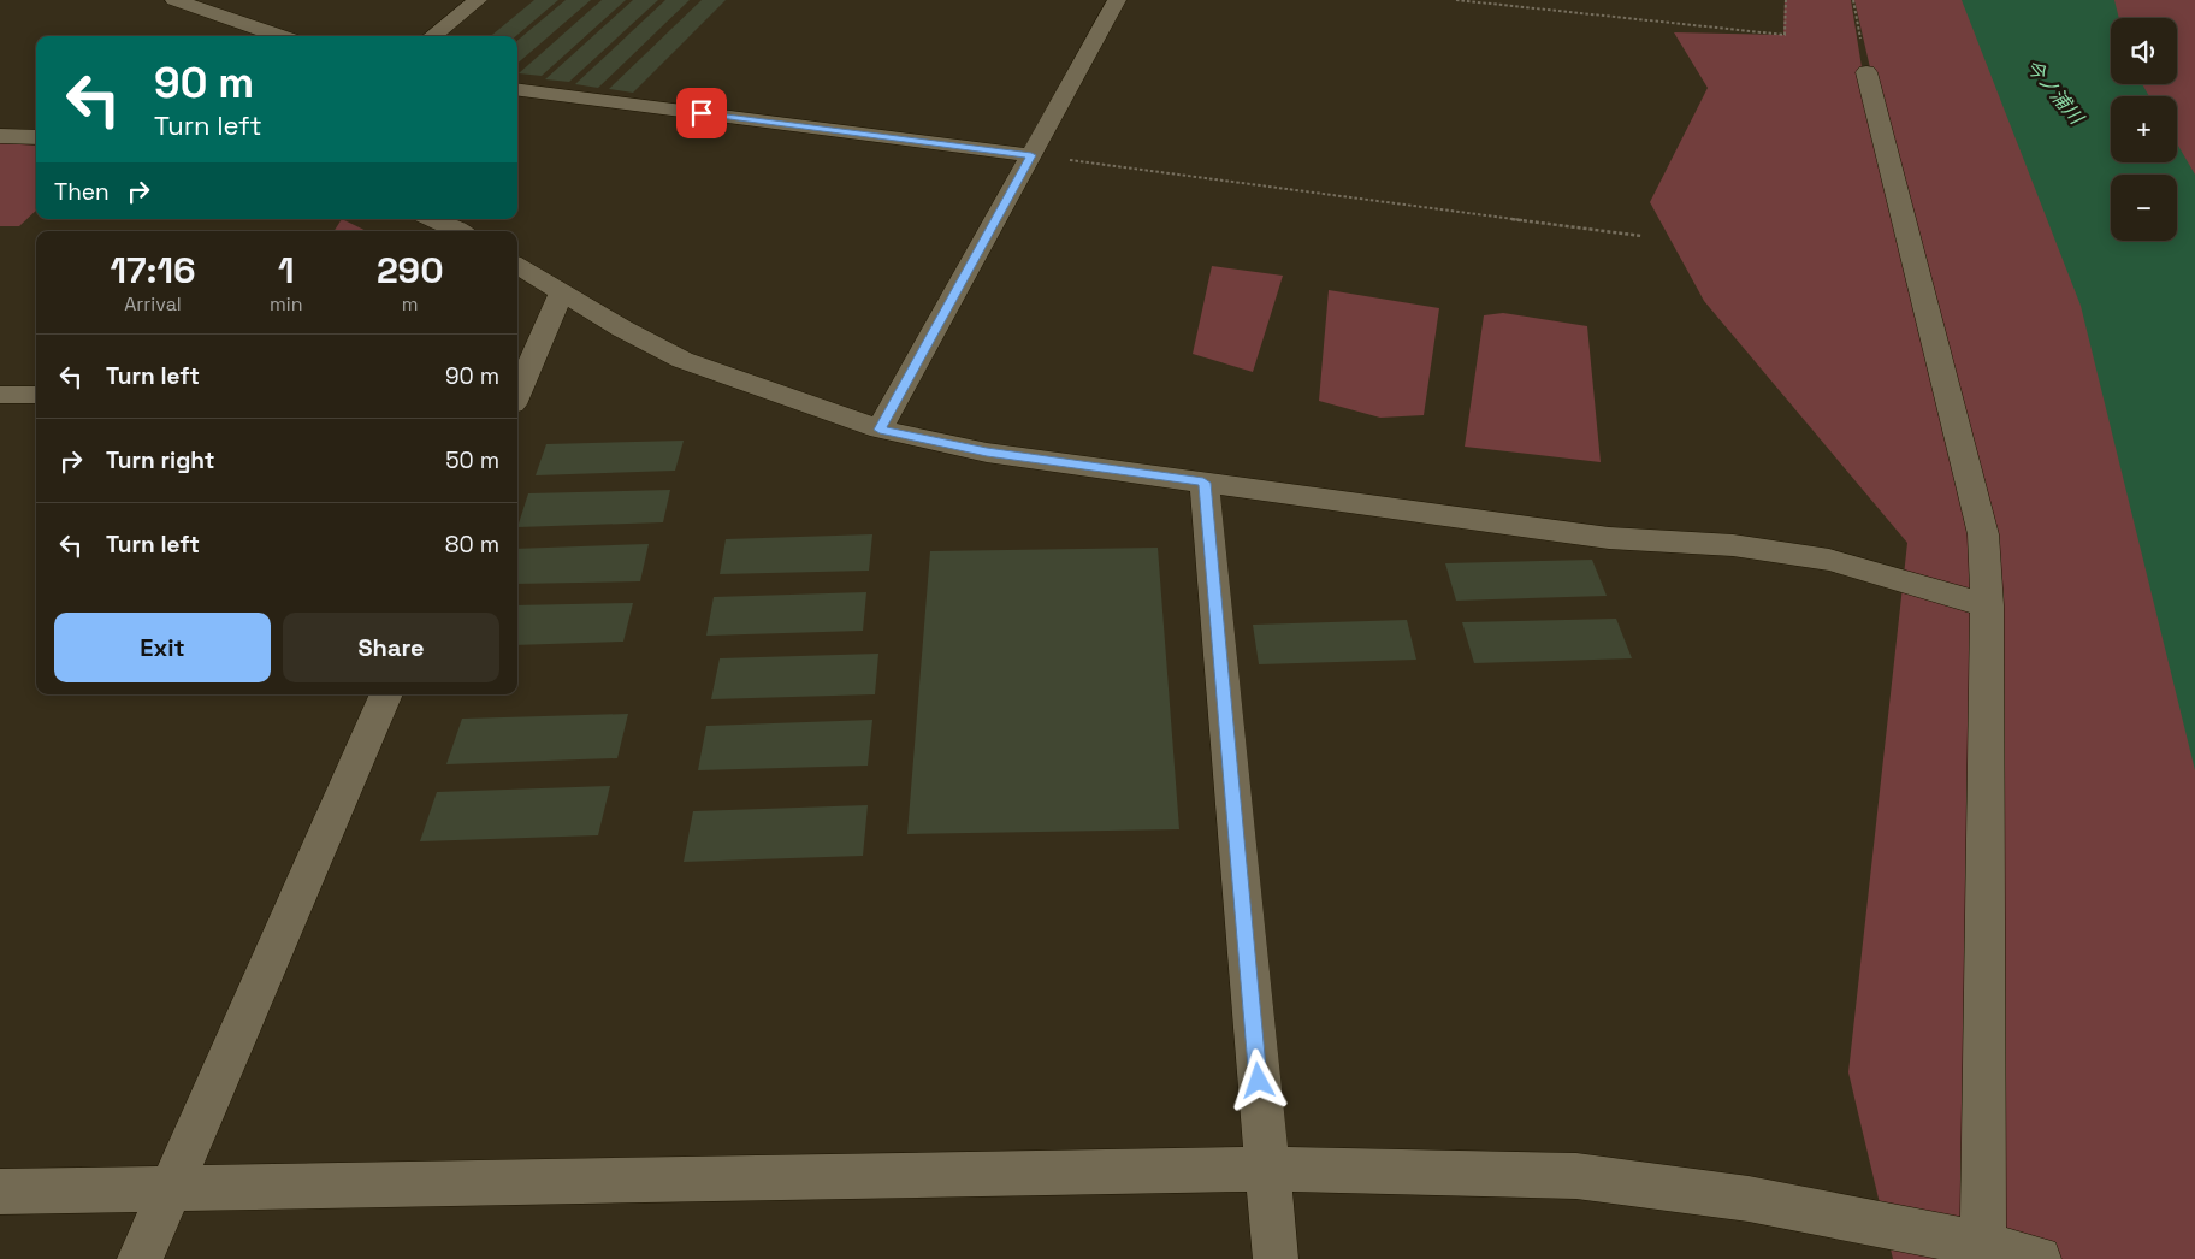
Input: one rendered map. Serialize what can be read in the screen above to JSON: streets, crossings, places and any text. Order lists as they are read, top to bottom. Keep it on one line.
{"water":["今ノ浦川"],"page":{"map_buttons":["+","−"],"turn":["90 m","Turn left"],"then":"Then","eta":["17:16","Arrival","1","min","290","m"],"list":[{"name":"Turn left","value":"90 m"},{"name":"Turn right","value":"50 m"},{"name":"Turn left","value":"80 m"}],"buttons":["Exit","Share"]}}
